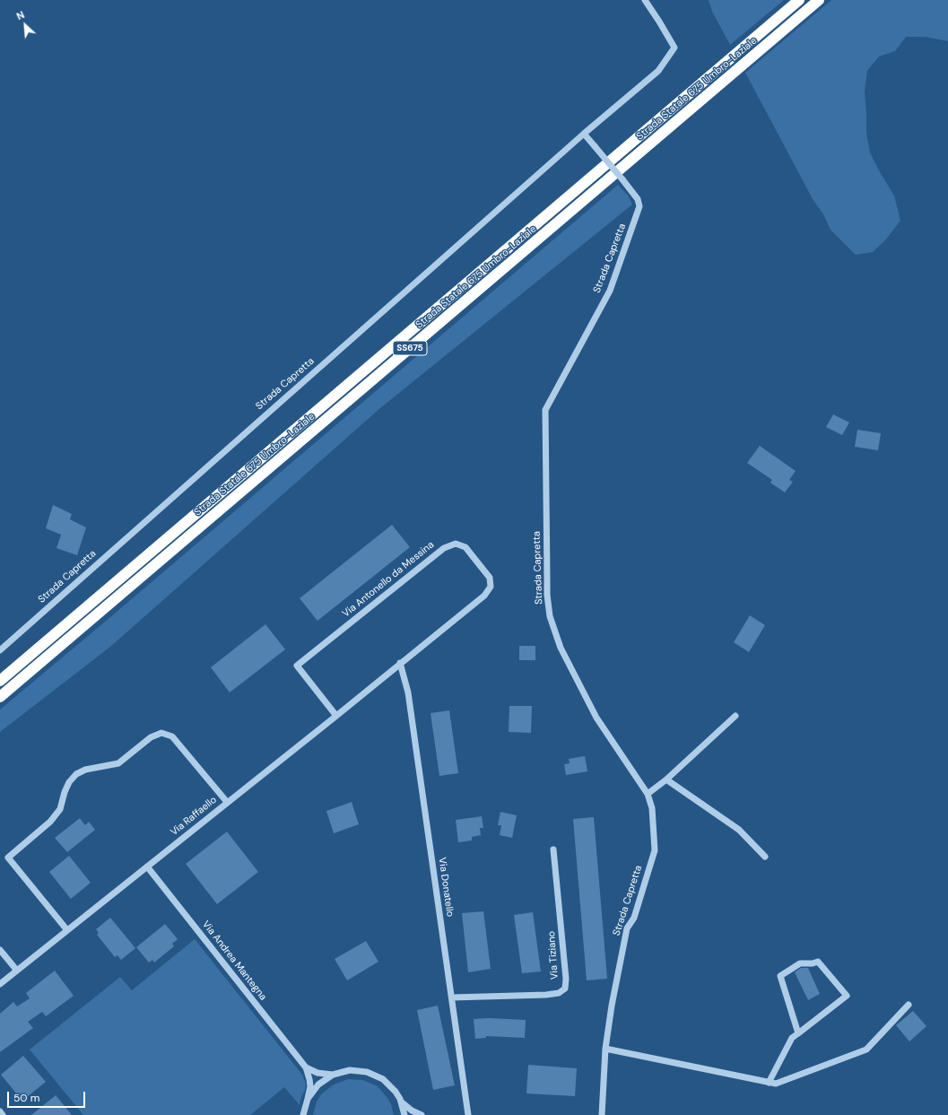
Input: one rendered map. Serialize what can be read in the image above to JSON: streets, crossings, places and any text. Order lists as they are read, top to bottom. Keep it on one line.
{"streets":{"highway":["Strada Statale 675 Umbro-Laziale","SS675"],"street":["Strada Capretta","Via Antonello da Messina","Via Raffaello","Via Donatello","Via Tiziano","Via Andrea Mantegna"]},"crossings":[["Via Antonello da Messina","Via Raffaello"],["Via Antonello da Messina","Via Donatello"],["Via Raffaello","Via Donatello"],["Via Raffaello","Via Andrea Mantegna"],["Via Donatello","Via Tiziano"]],"scale_bar":"50 m","north":"top left"}
